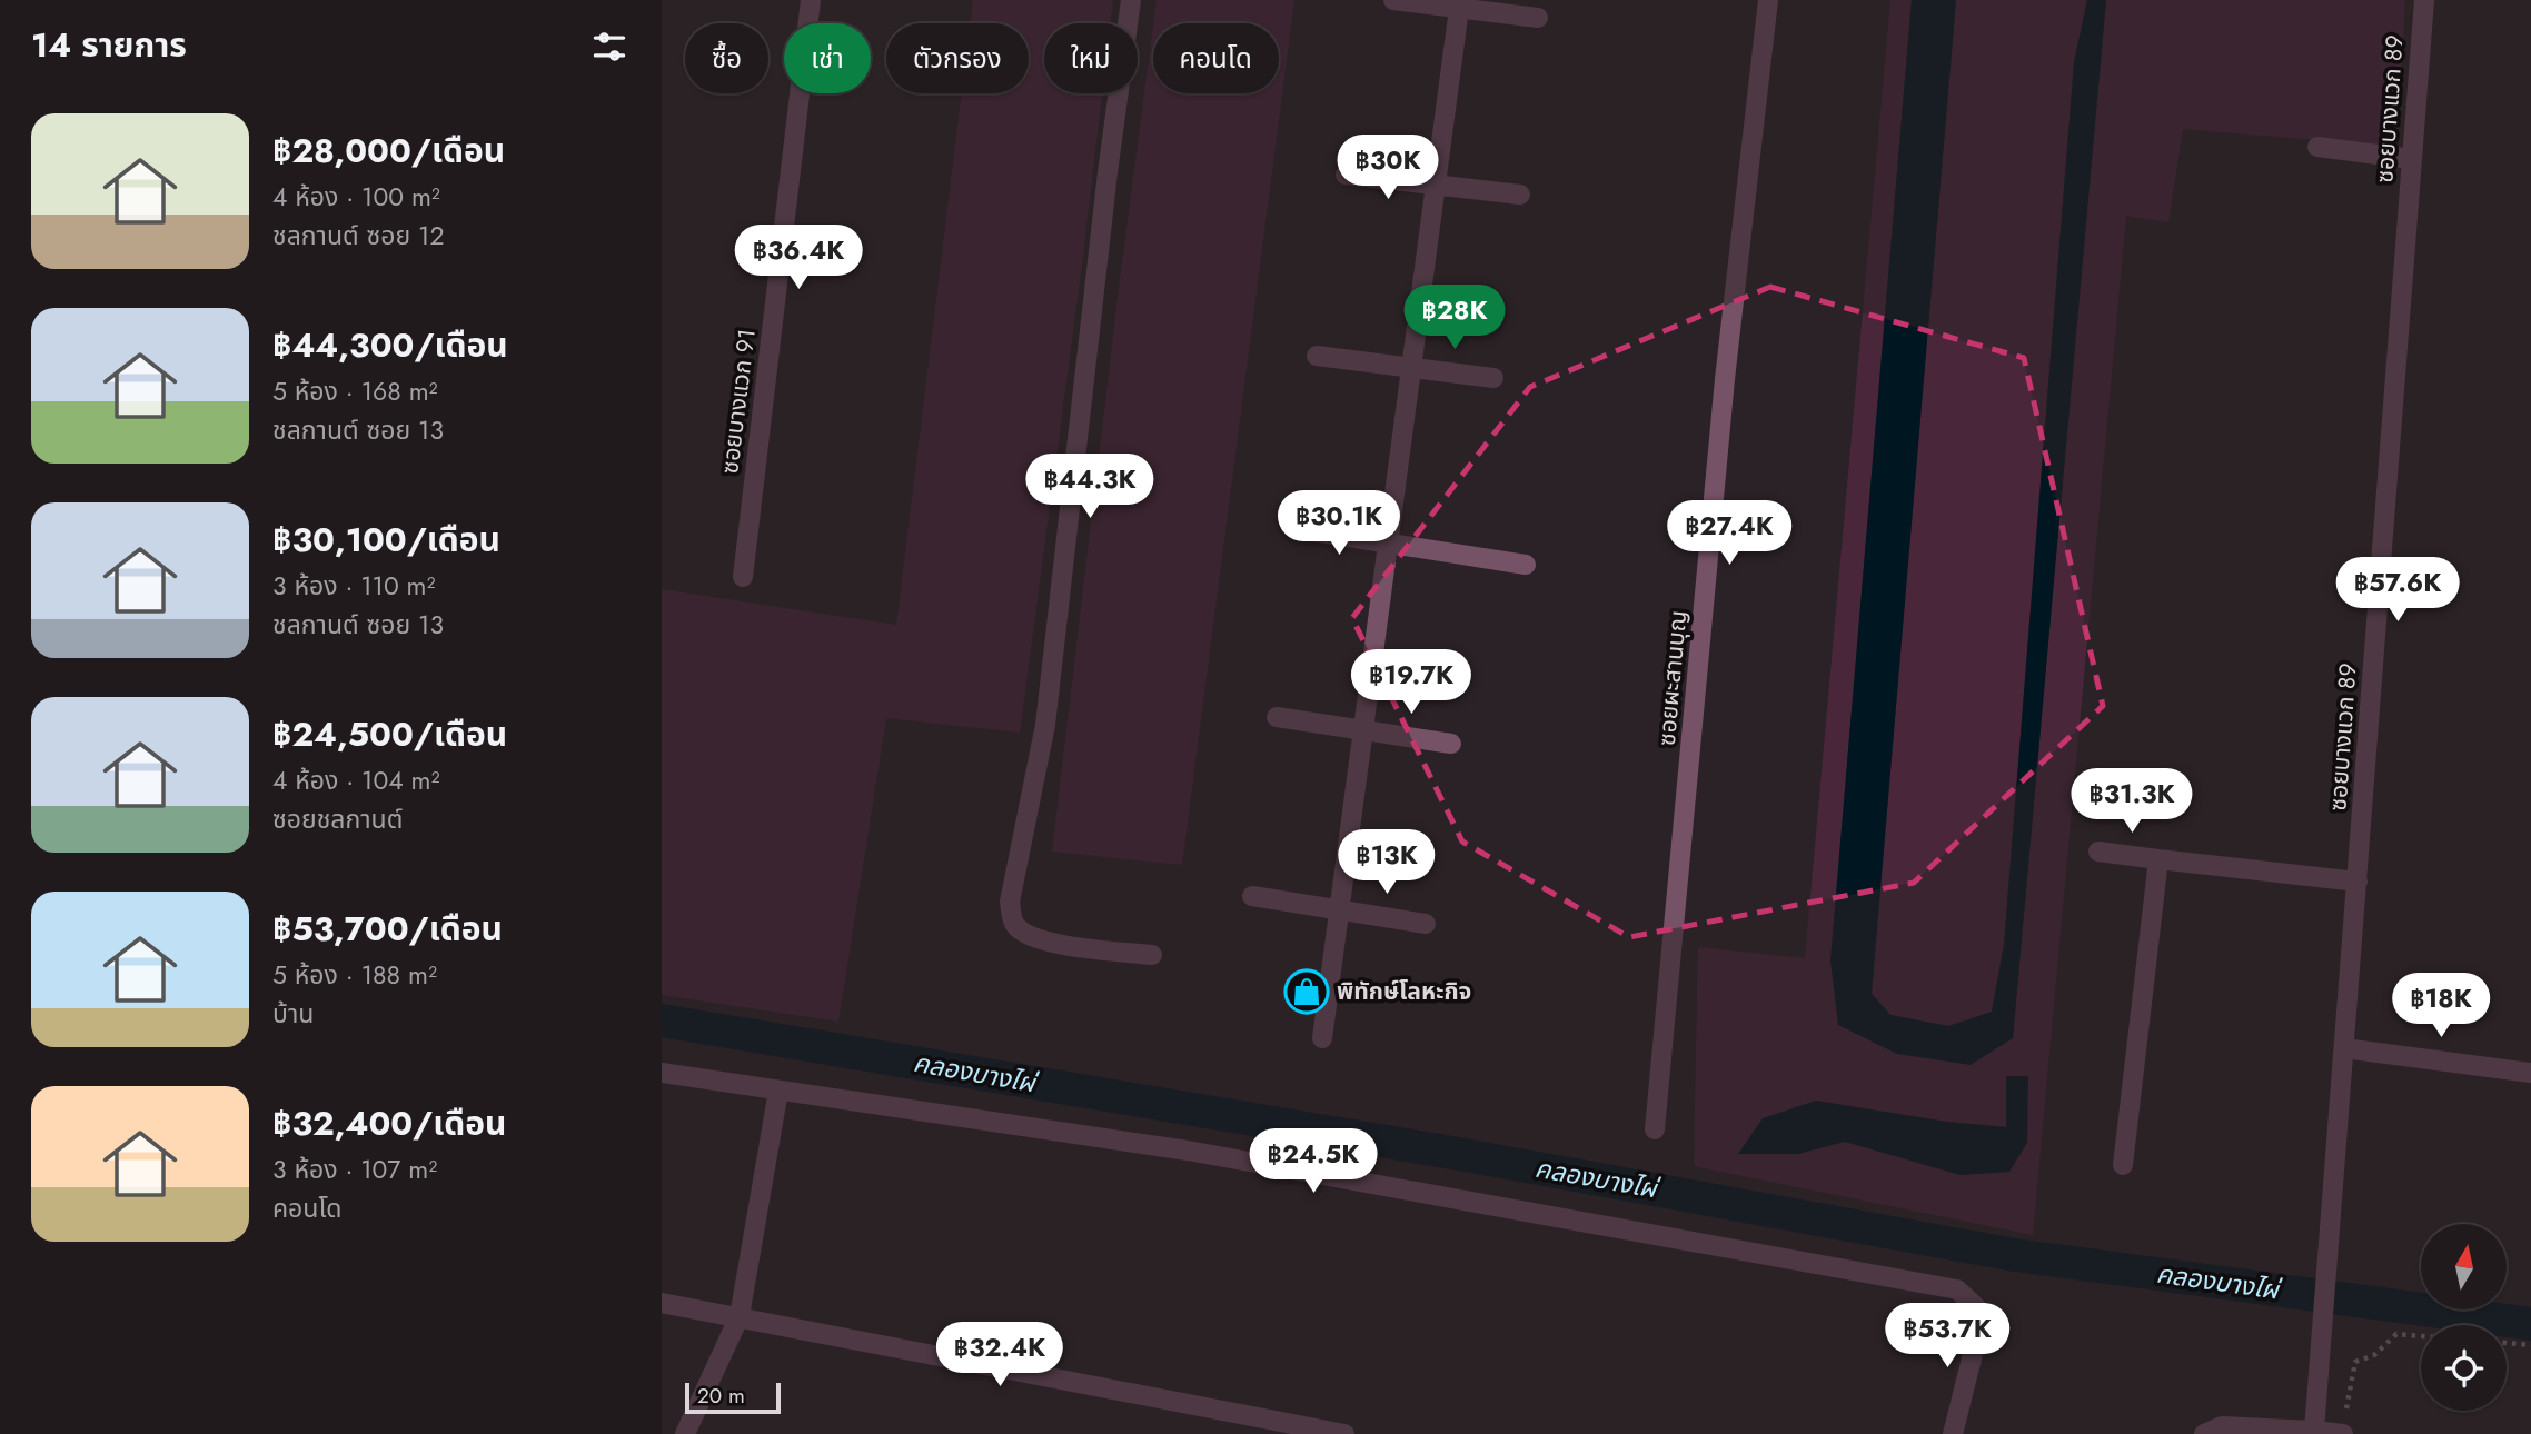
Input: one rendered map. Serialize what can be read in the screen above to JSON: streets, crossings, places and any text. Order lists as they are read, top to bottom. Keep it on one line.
{"streets":{"street":["ซอยบางแวก 89","ซอยบางแวก 91","ซอยผะสานบุญ"]},"water":["คลองบางไผ่"],"places":{"shop":["พิทักษ์โลหะกิจ"]},"scale_bar":"20 m","north":"top","page":{"heading":"14 รายการ","chip":["ซื้อ","เช่า","ตัวกรอง","ใหม่","คอนโด"],"list":[{"name":"฿28,000/เดือน","note":"4 ห้อง · 100 m² · ชลกานต์ ซอย 12"},{"name":"฿44,300/เดือน","note":"5 ห้อง · 168 m² · ชลกานต์ ซอย 13"},{"name":"฿30,100/เดือน","note":"3 ห้อง · 110 m² · ชลกานต์ ซอย 13"},{"name":"฿24,500/เดือน","note":"4 ห้อง · 104 m² · ซอยชลกานต์"},{"name":"฿53,700/เดือน","note":"5 ห้อง · 188 m² · บ้าน"},{"name":"฿32,400/เดือน","note":"3 ห้อง · 107 m² · คอนโด"}],"price":["฿30K","฿36.4K","฿28K","฿44.3K","฿30.1K","฿27.4K","฿57.6K","฿19.7K","฿31.3K","฿13K","฿18K","฿24.5K","฿53.7K","฿32.4K"],"scale":"20 m"}}
